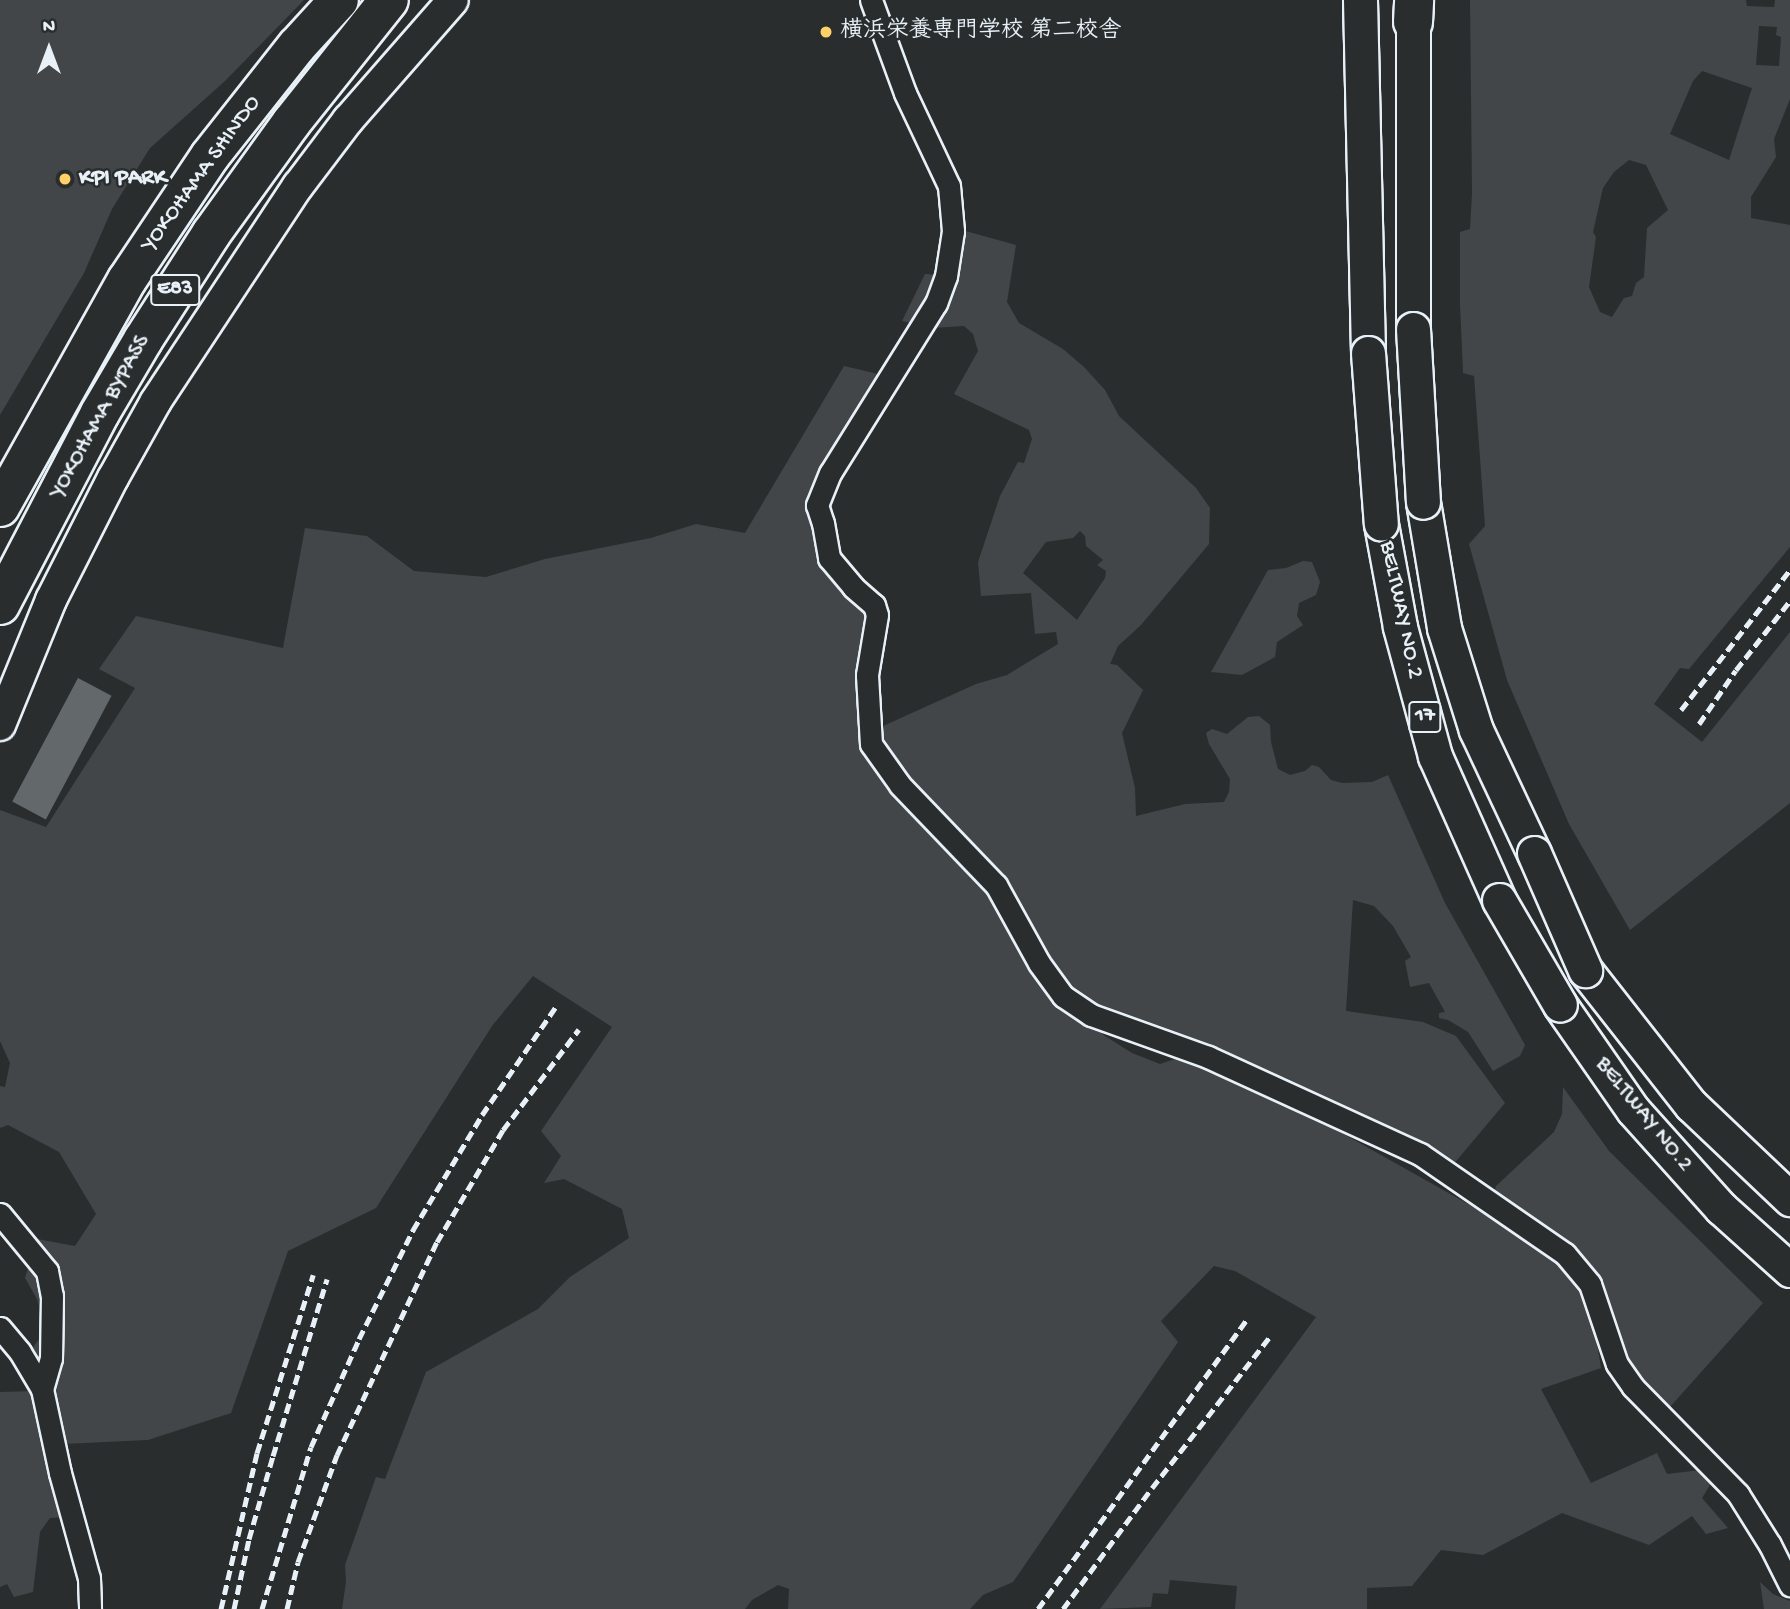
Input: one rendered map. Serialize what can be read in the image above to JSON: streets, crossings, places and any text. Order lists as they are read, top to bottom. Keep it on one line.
{"streets":{"highway":["YOKOHAMA SHINDO","E83","YOKOHAMA BYPASS"],"main road":["BELTWAY NO.2","17"]},"places":["横浜栄養専門学校 第二校舎","KPI PARK"],"north":"top"}
